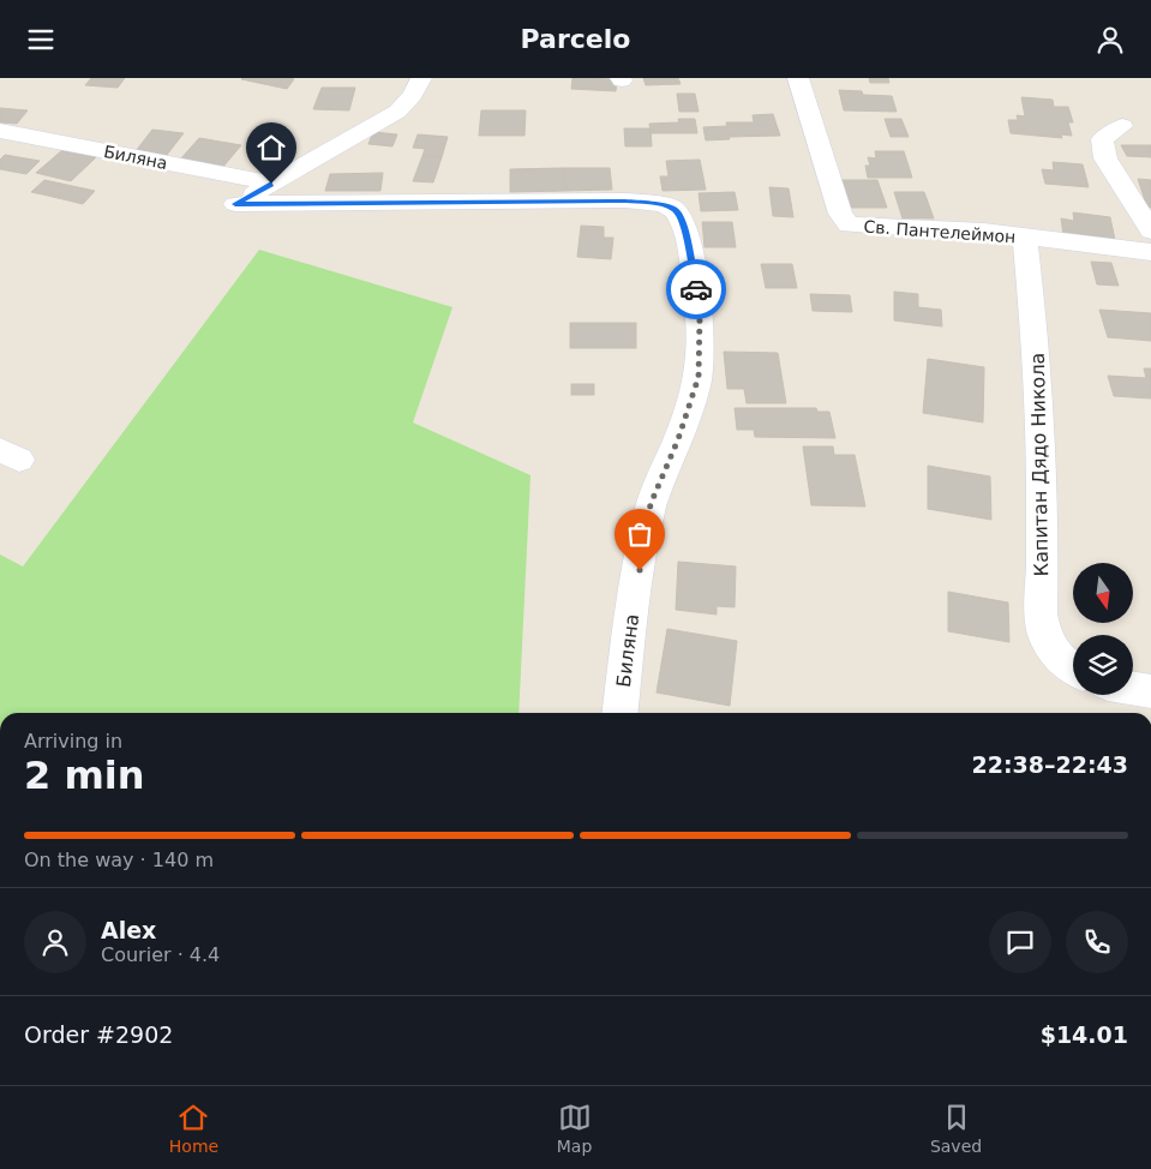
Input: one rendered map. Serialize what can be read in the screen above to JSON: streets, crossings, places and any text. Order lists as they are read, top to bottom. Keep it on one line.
{"streets":{"street":["Биляна","Св. Пантелеймон","Капитан Дядо Никола"]},"crossings":[["Св. Пантелеймон","Капитан Дядо Никола"]],"north":"bottom","page":{"header":"Parcelo","heading":["2 min","Arriving in","22:38–22:43"],"panel":["Alex","Courier · 4.4","Order #2902","$14.01"],"bar":"On the way · 140 m","tabs":["Home","Map","Saved"]}}
